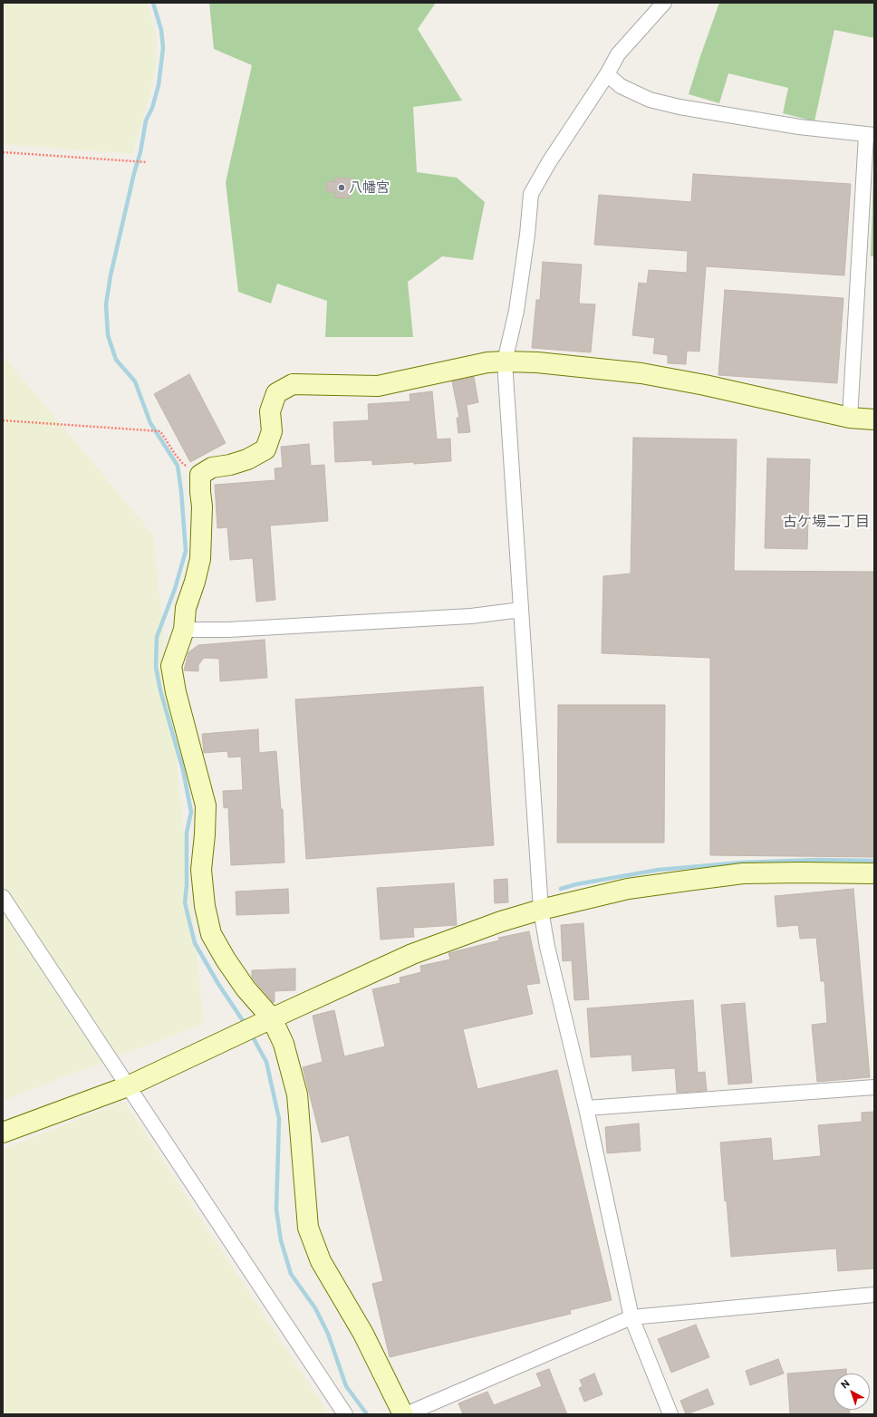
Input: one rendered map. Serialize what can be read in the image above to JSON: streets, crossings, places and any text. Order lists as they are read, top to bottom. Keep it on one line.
{"districts":["古ケ場二丁目"],"places":["八幡宮"],"north":"top left"}
